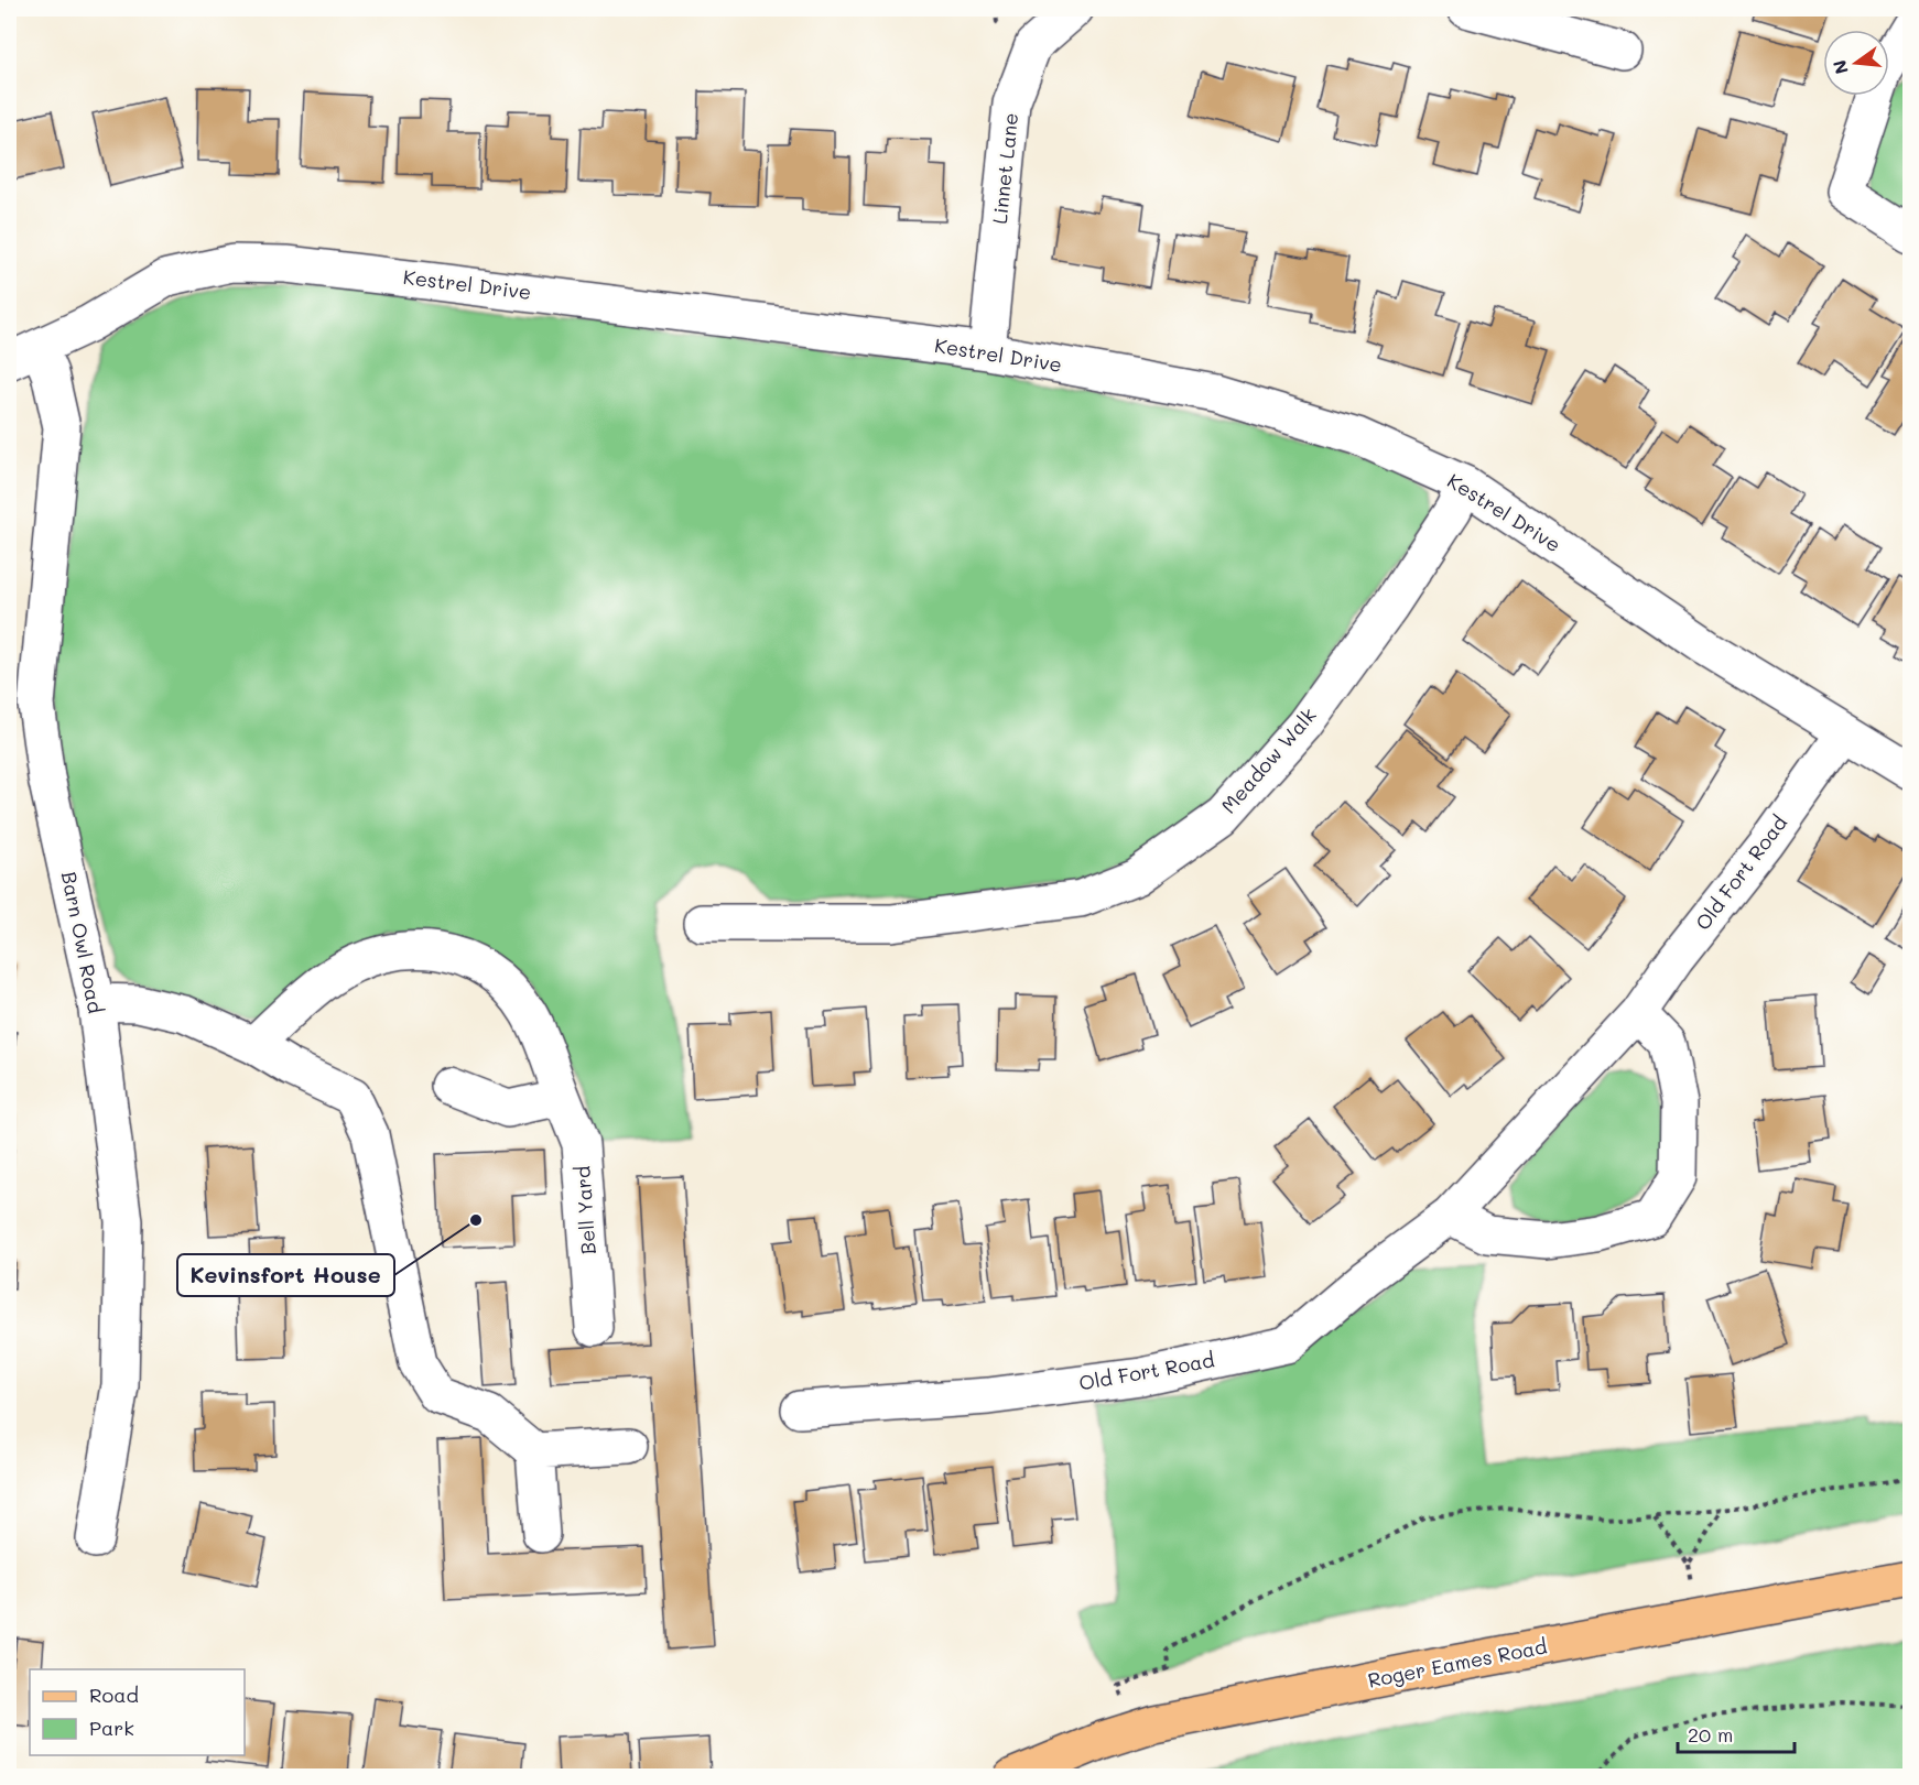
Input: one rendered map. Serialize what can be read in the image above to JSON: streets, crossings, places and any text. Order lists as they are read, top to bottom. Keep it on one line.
{"streets":{"main road":["Roger Eames Road"],"street":["Linnet Lane","Kestrel Drive","Meadow Walk","Old Fort Road","Barn Owl Road","Bell Yard"]},"crossings":[["Linnet Lane","Kestrel Drive"],["Kestrel Drive","Meadow Walk"],["Kestrel Drive","Old Fort Road"],["Kestrel Drive","Barn Owl Road"]],"places":["Kevinsfort House"],"legend":["Road","Park"],"scale_bar":"20 m","north":"left"}
